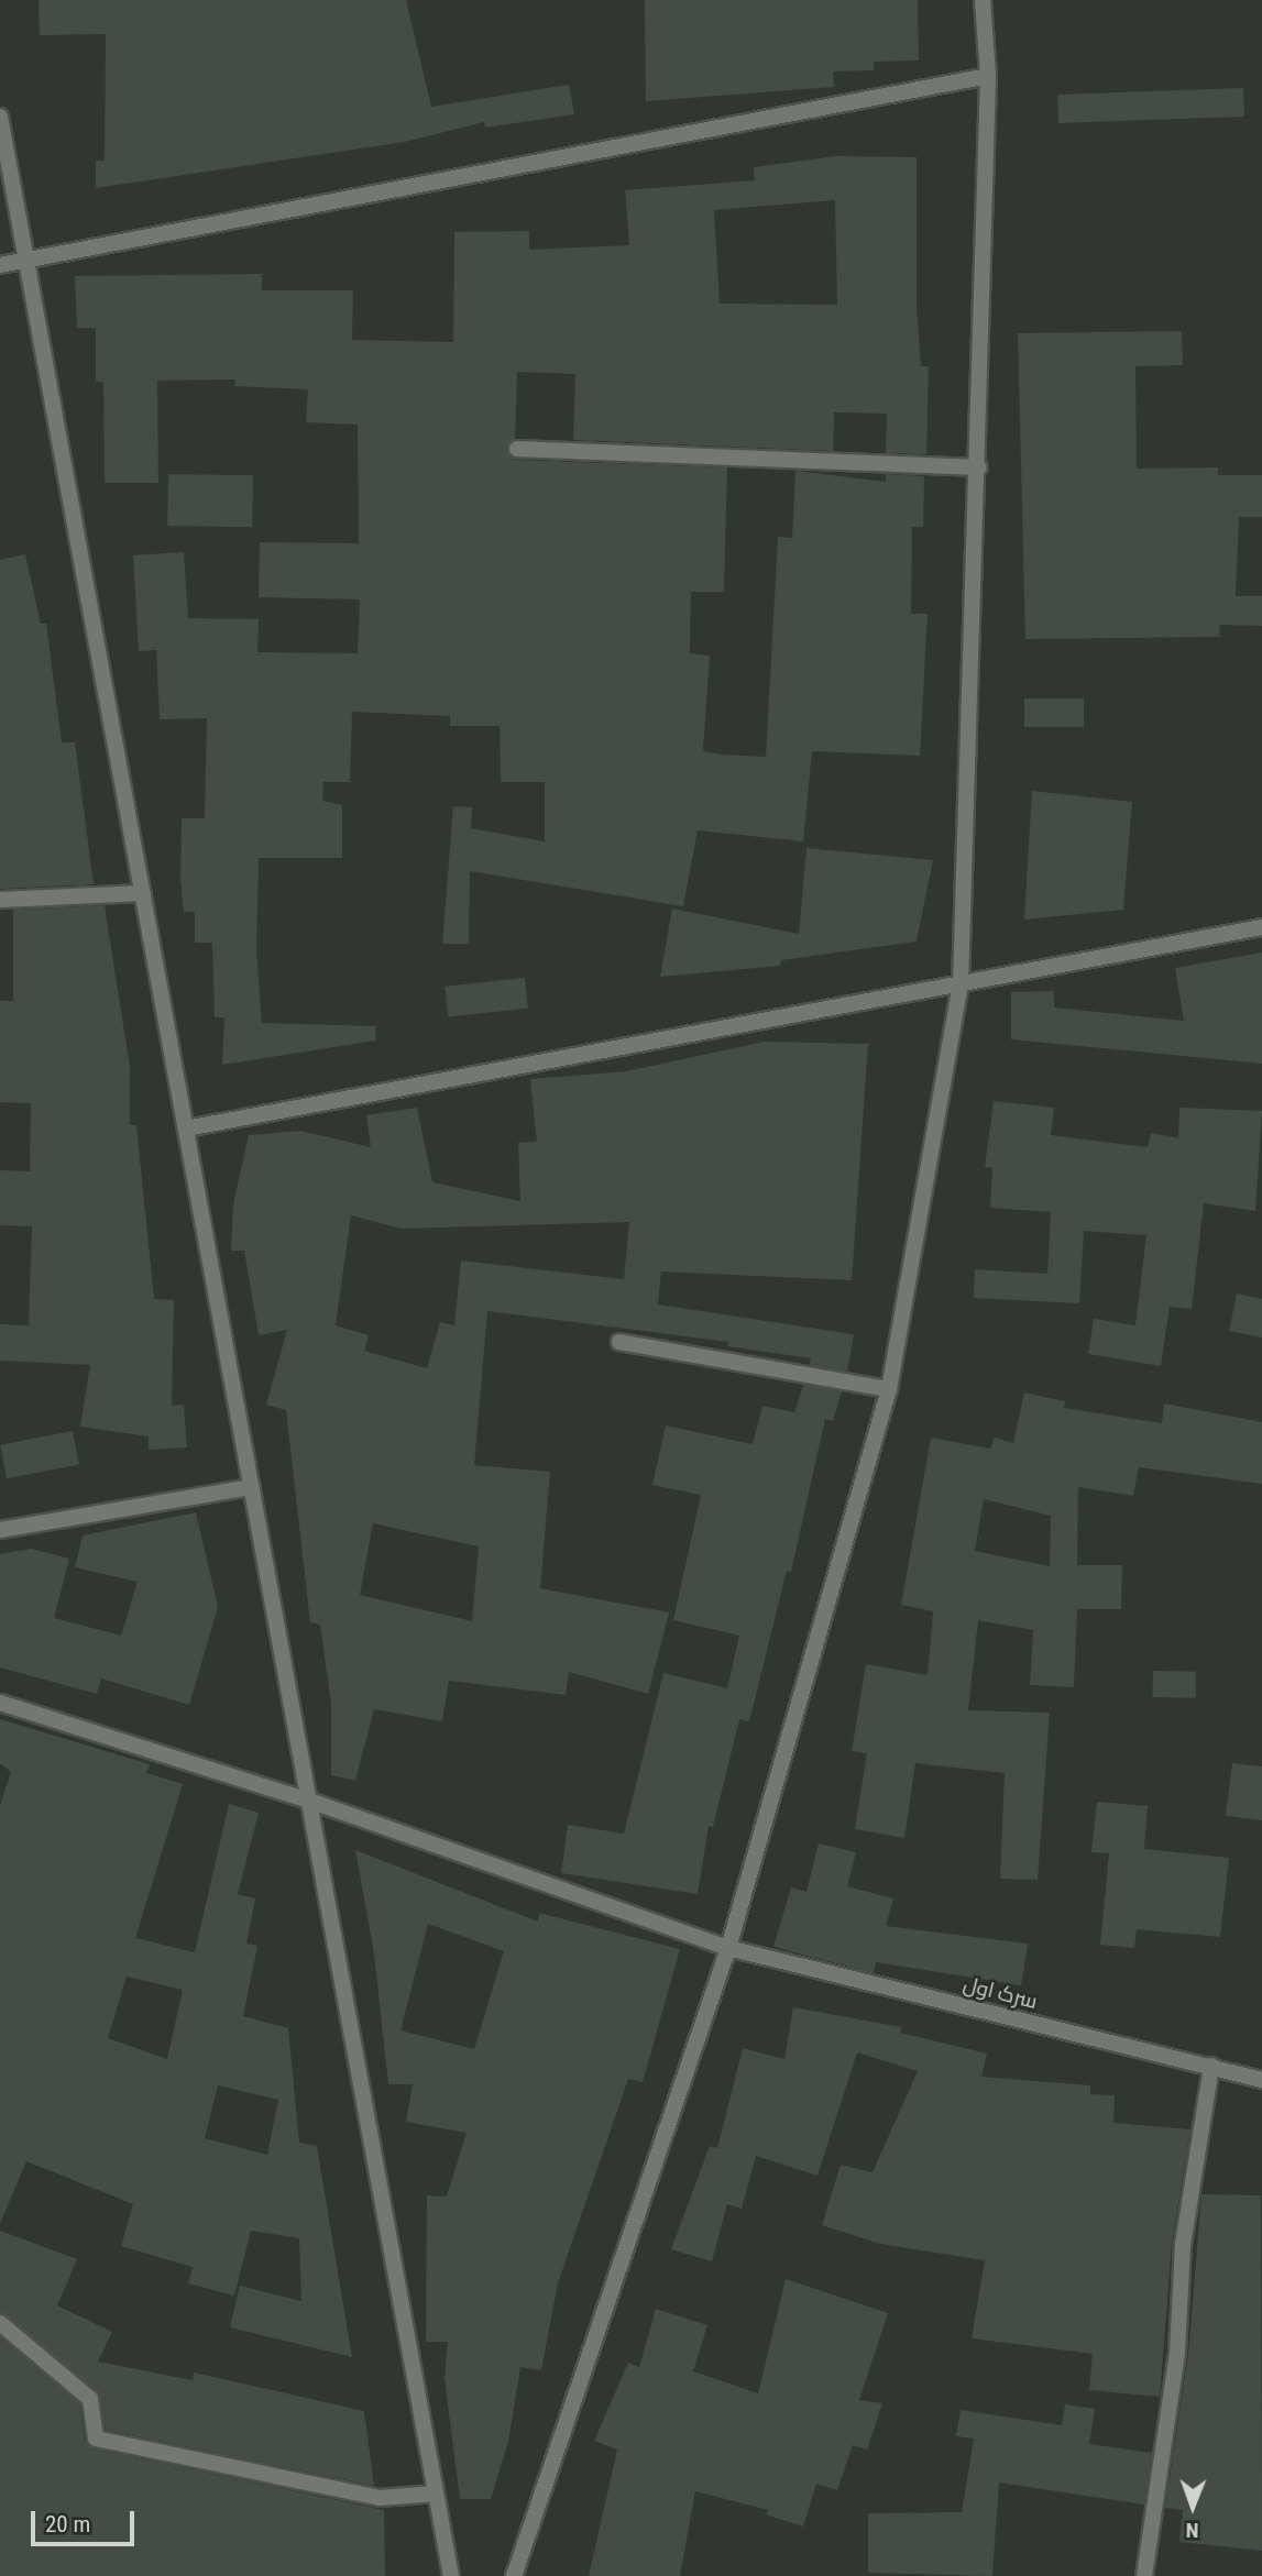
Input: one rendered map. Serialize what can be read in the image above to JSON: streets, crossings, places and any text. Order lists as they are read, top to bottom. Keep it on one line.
{"streets":{"street":["سرک اول"]},"scale_bar":"20 m","north":"bottom"}
